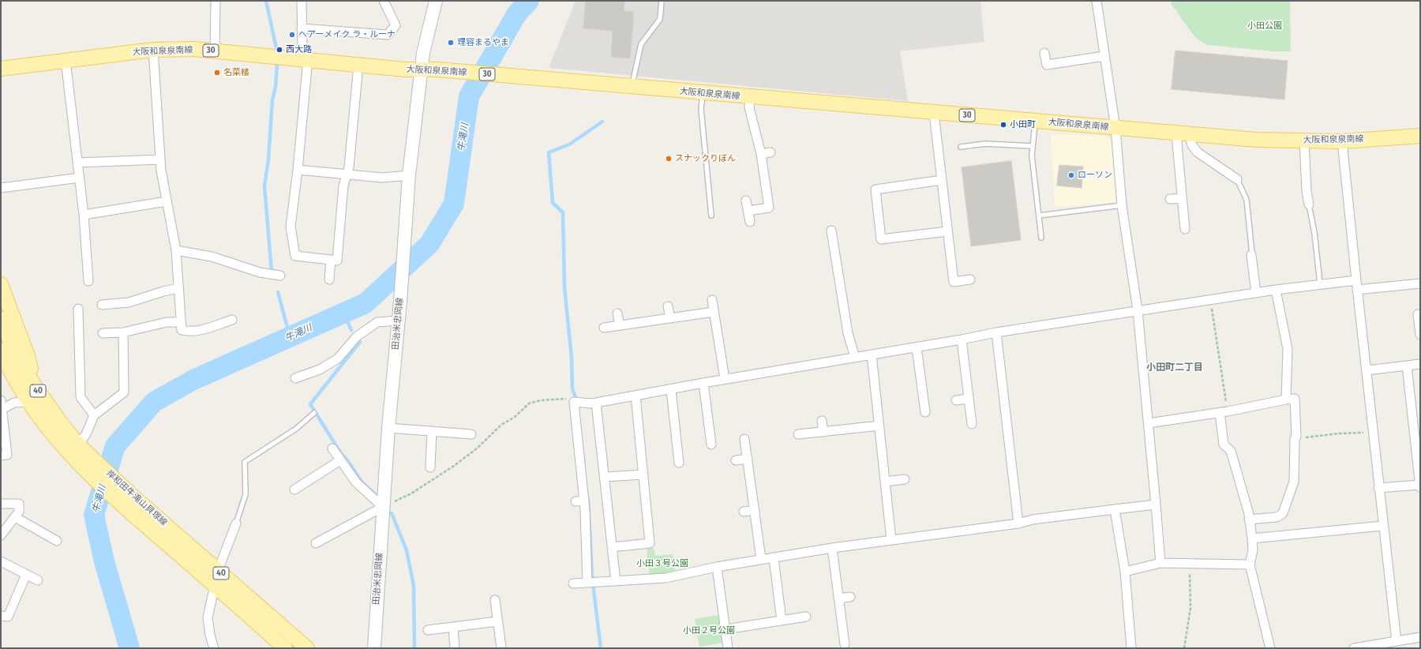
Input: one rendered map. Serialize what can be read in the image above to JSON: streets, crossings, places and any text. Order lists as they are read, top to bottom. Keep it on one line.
{"streets":{"main road":["30","大阪和泉泉南線","田治米忠岡線","40","岸和田牛滝山貝塚線"]},"crossings":[["大阪和泉泉南線","田治米忠岡線"]],"districts":["小田町二丁目"],"water":["牛滝川"],"parks":["小田公園","小田３号公園","小田２号公園"],"places":["ヘアーメイク ラ・ルーナ","理容まるやま","西大路","名菜楼","小田町","スナックりぼん","ローソン"]}
